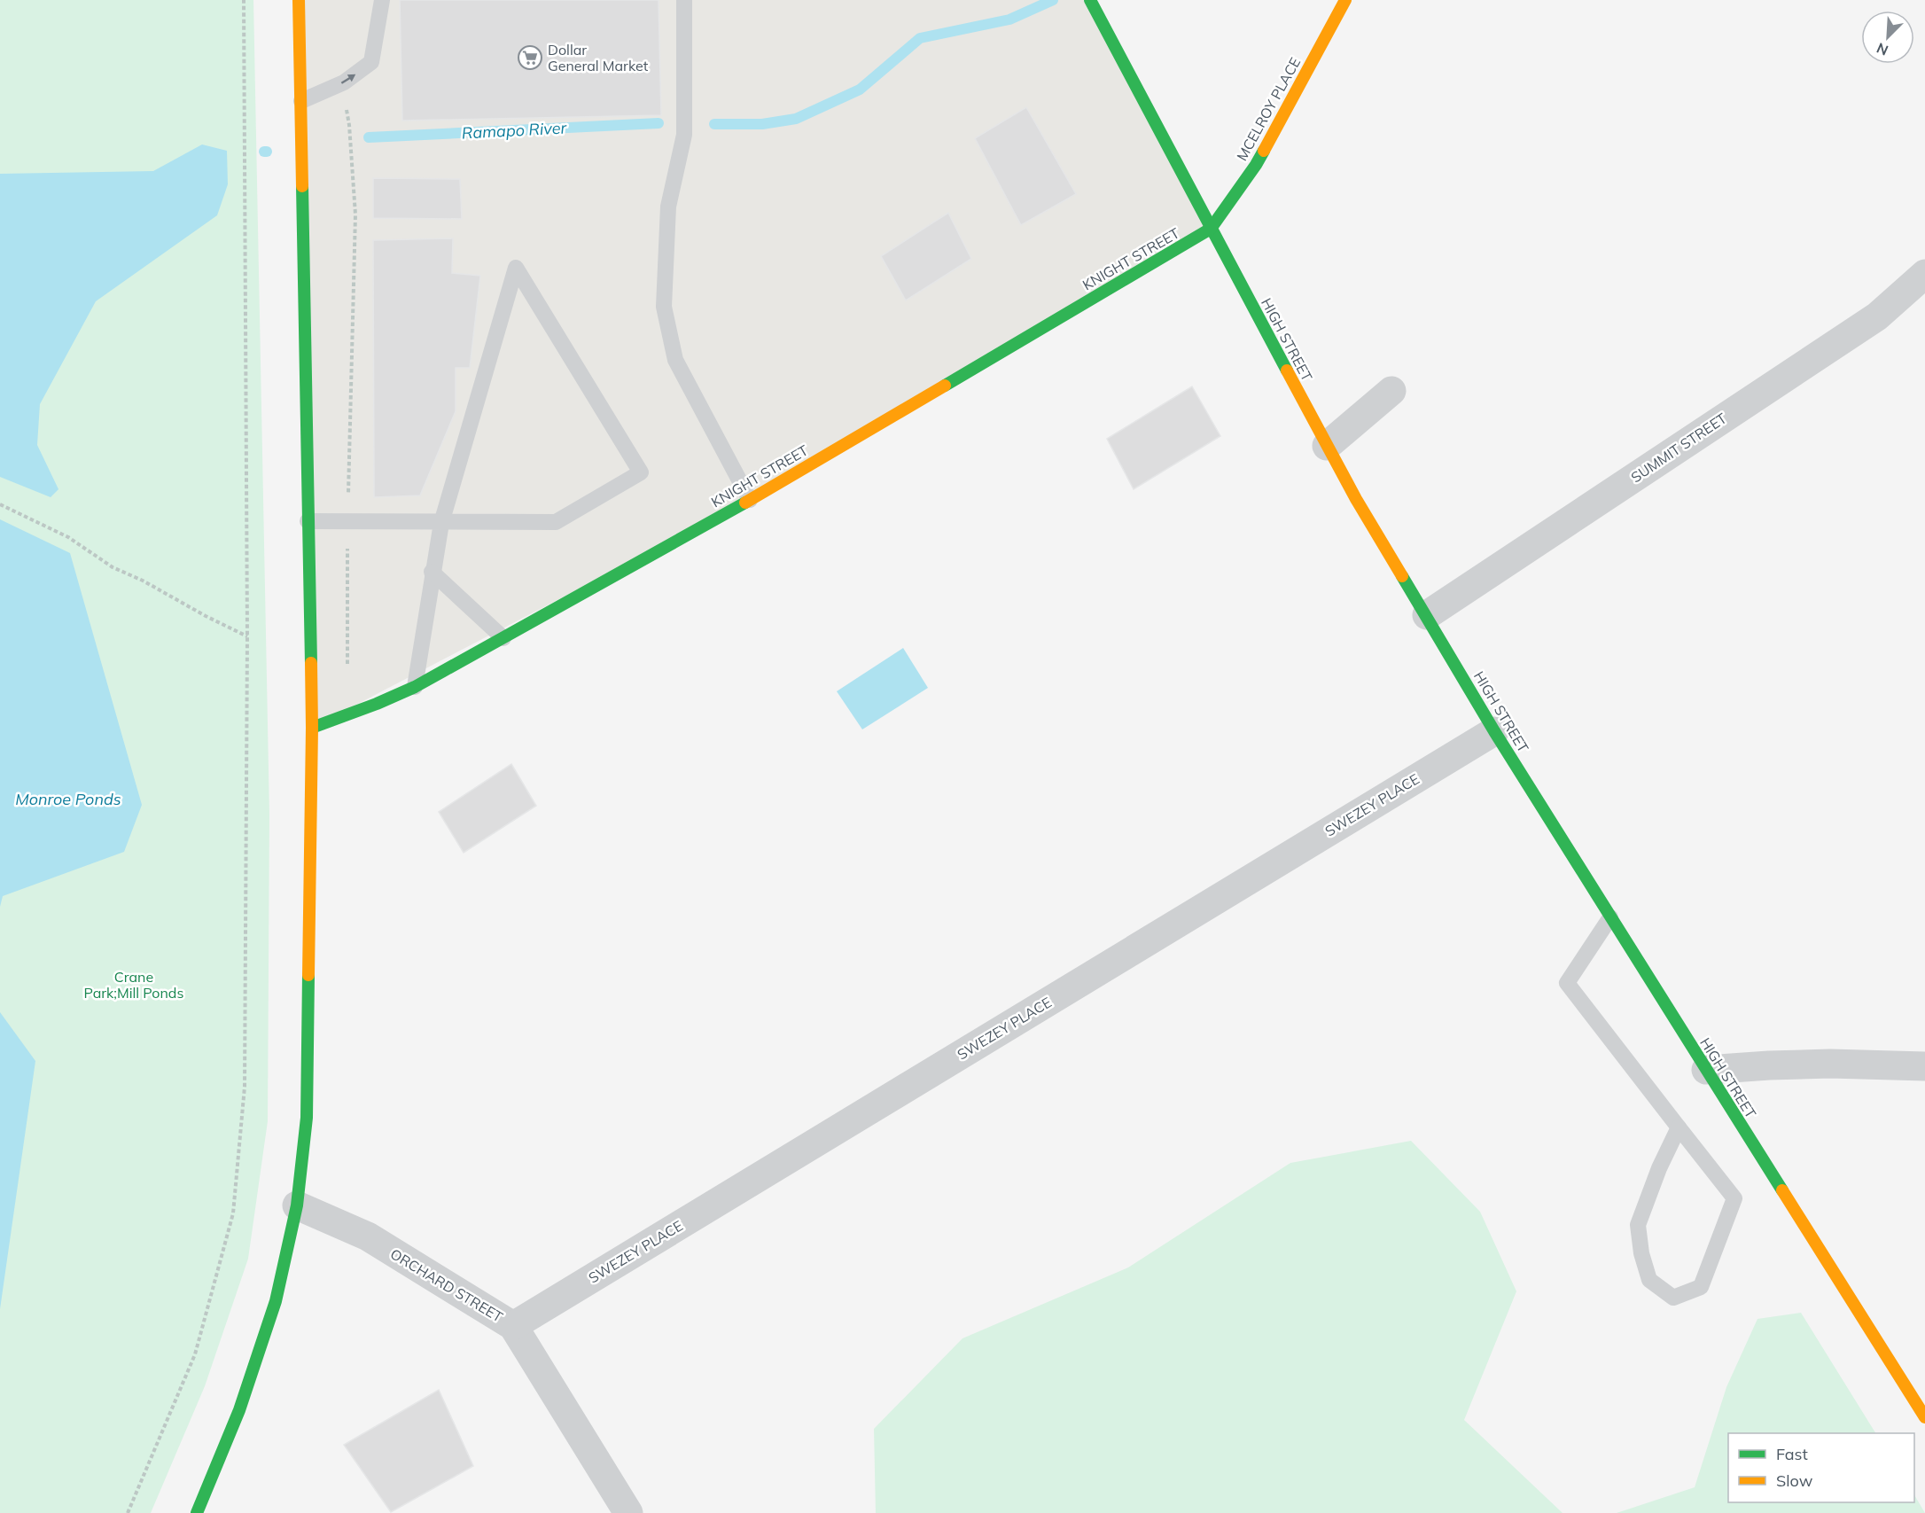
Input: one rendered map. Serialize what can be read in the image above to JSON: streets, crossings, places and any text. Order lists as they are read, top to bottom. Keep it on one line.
{"streets":{"street":["MCELROY PLACE","KNIGHT STREET","HIGH STREET","SUMMIT STREET","SWEZEY PLACE","ORCHARD STREET"]},"crossings":[["MCELROY PLACE","KNIGHT STREET"],["MCELROY PLACE","HIGH STREET"],["KNIGHT STREET","HIGH STREET"],["HIGH STREET","SUMMIT STREET"],["HIGH STREET","SWEZEY PLACE"],["SWEZEY PLACE","ORCHARD STREET"]],"water":["Ramapo River","Monroe Ponds"],"parks":["Crane Park;Mill Ponds"],"places":{"supermarket":["Dollar General Market"]},"legend":["Fast","Slow"],"north":"bottom left"}
